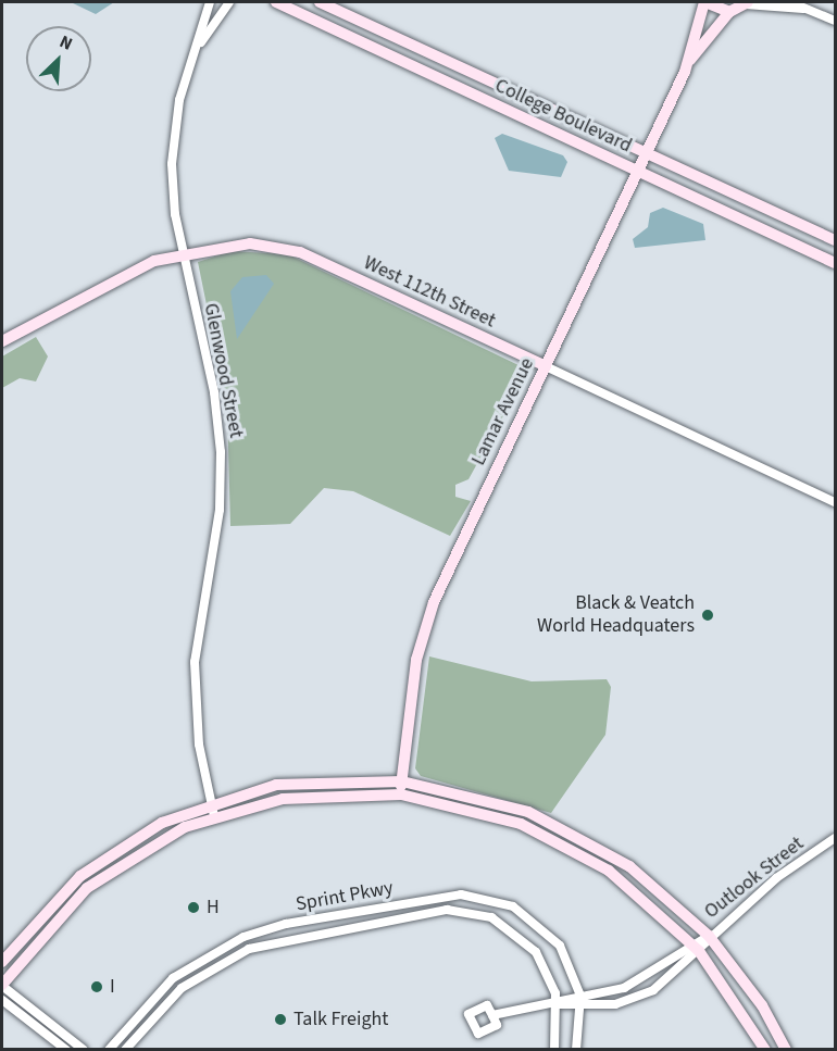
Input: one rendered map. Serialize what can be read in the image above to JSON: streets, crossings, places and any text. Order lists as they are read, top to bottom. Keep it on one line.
{"streets":{"street":["College Boulevard","West 112th Street","Glenwood Street","Lamar Avenue","Outlook Street","Sprint Pkwy"]},"crossings":[["College Boulevard","Lamar Avenue"],["West 112th Street","Glenwood Street"],["West 112th Street","Lamar Avenue"]],"places":["Black & Veatch World Headquaters","H","I","Talk Freight"],"north":"top right"}
